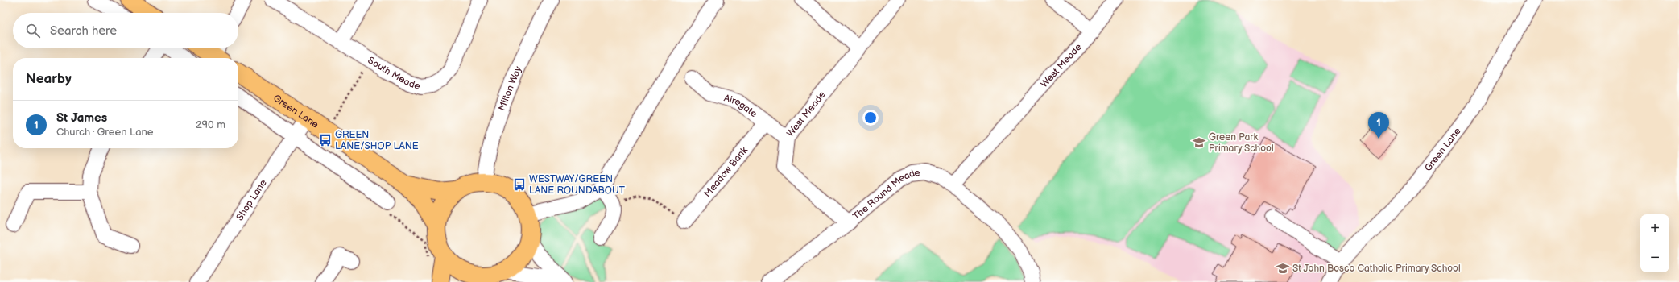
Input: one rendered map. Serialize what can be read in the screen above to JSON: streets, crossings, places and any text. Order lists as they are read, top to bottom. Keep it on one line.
{"streets":{"main road":["Green Lane"],"street":["West Meade","South Meade","Milton Way","Airegate","Meadow Bank","The Round Meade","Shop Lane"]},"crossings":[["West Meade","Airegate"],["West Meade","The Round Meade"],["Milton Way","Green Lane"],["Airegate","Meadow Bank"],["Green Lane","Shop Lane"]],"places":{"bus stop":["GREEN LANE/SHOP LANE","WESTWAY/GREEN LANE ROUNDABOUT"],"school or university":["Green Park Primary School","St John Bosco Catholic Primary School"]},"page":{"search":"Search here","heading":"Nearby","list":[{"mark":"1","name":"St James","note":"Church · Green Lane","value":"290 m"}],"pins":"1","map_buttons":["+","−"]}}
